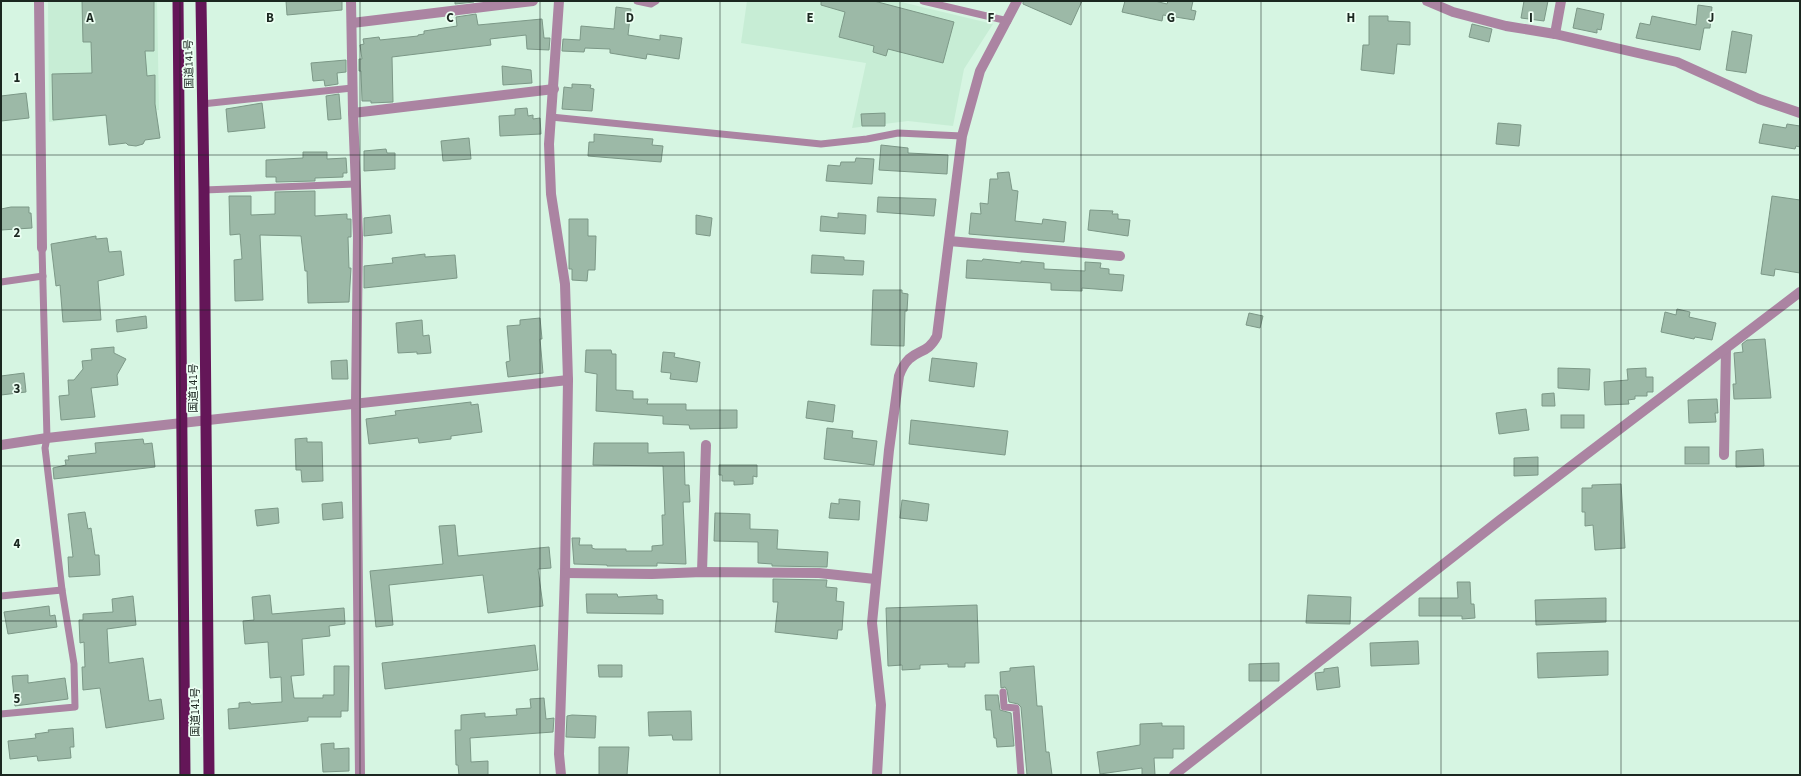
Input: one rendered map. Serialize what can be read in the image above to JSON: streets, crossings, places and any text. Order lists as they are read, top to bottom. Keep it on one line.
{"streets":{"highway":["国道141号"]},"grid":{"columns":["A","B","C","D","E","F","G","H","I","J"],"rows":["1","2","3","4","5"]}}
